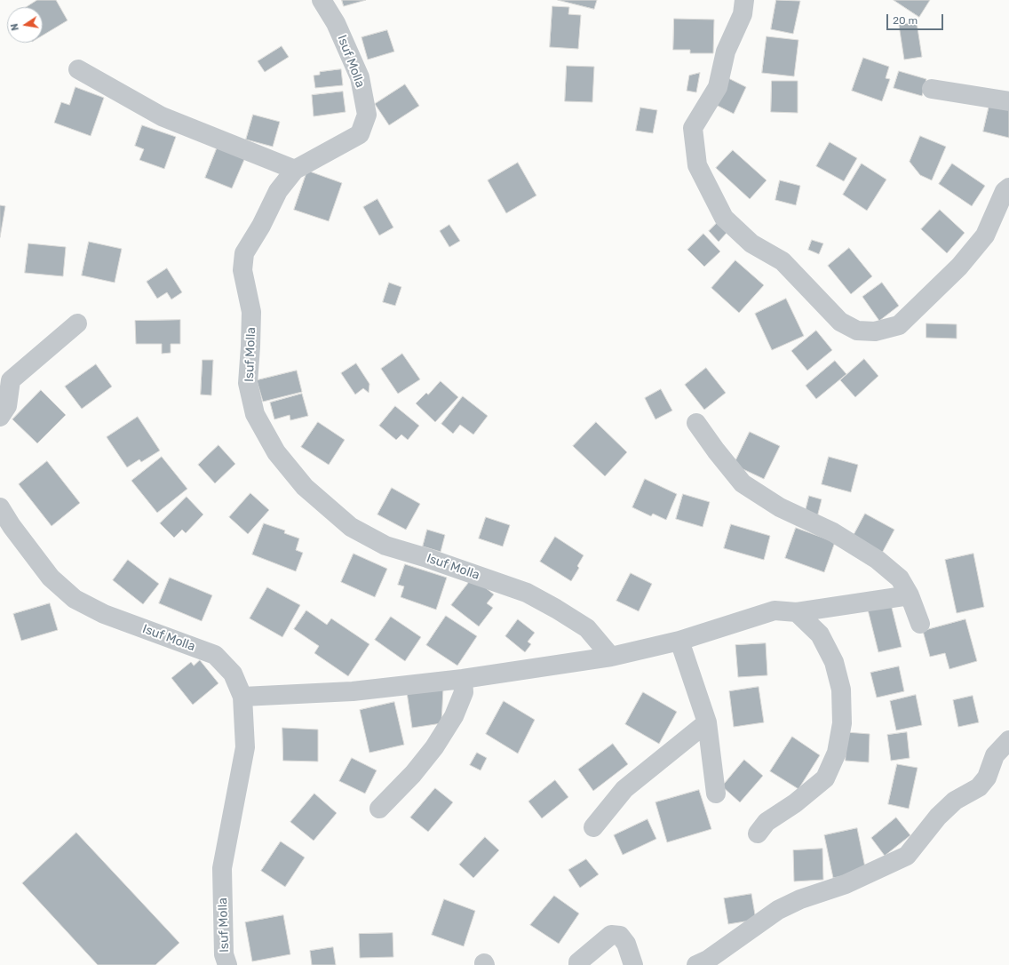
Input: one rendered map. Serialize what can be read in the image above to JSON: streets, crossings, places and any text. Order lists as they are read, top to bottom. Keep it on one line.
{"streets":{"street":["Isuf Molla"]},"scale_bar":"20 m","north":"left"}
